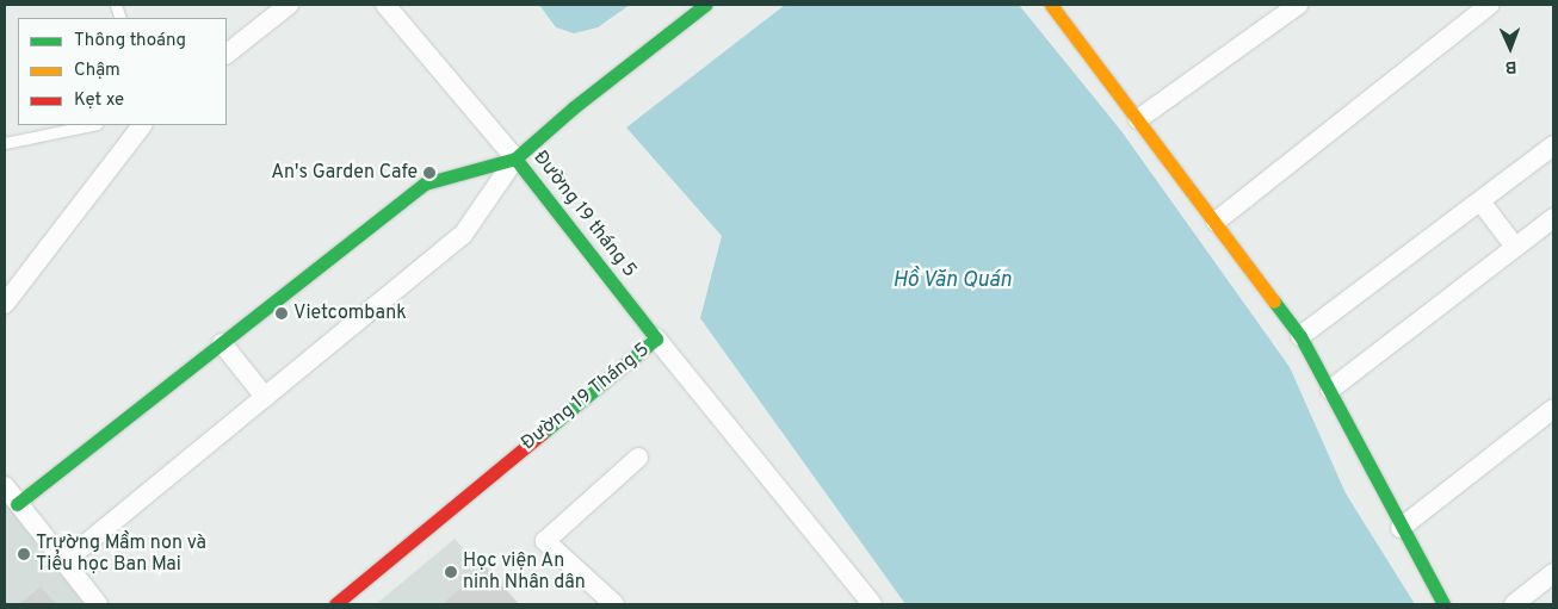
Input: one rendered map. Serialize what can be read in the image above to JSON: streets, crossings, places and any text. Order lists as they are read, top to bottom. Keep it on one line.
{"streets":{"street":["Đường 19 tháng 5","Đường 19 Tháng 5"]},"crossings":[["Đường 19 tháng 5","Đường 19 Tháng 5"]],"water":["Hồ Văn Quán"],"places":["An's Garden Cafe","Vietcombank","Trường Mầm non và Tiểu học Ban Mai","Học viện An ninh Nhân dân"],"legend":["Thông thoáng","Chậm","Kẹt xe"],"north":"bottom"}
